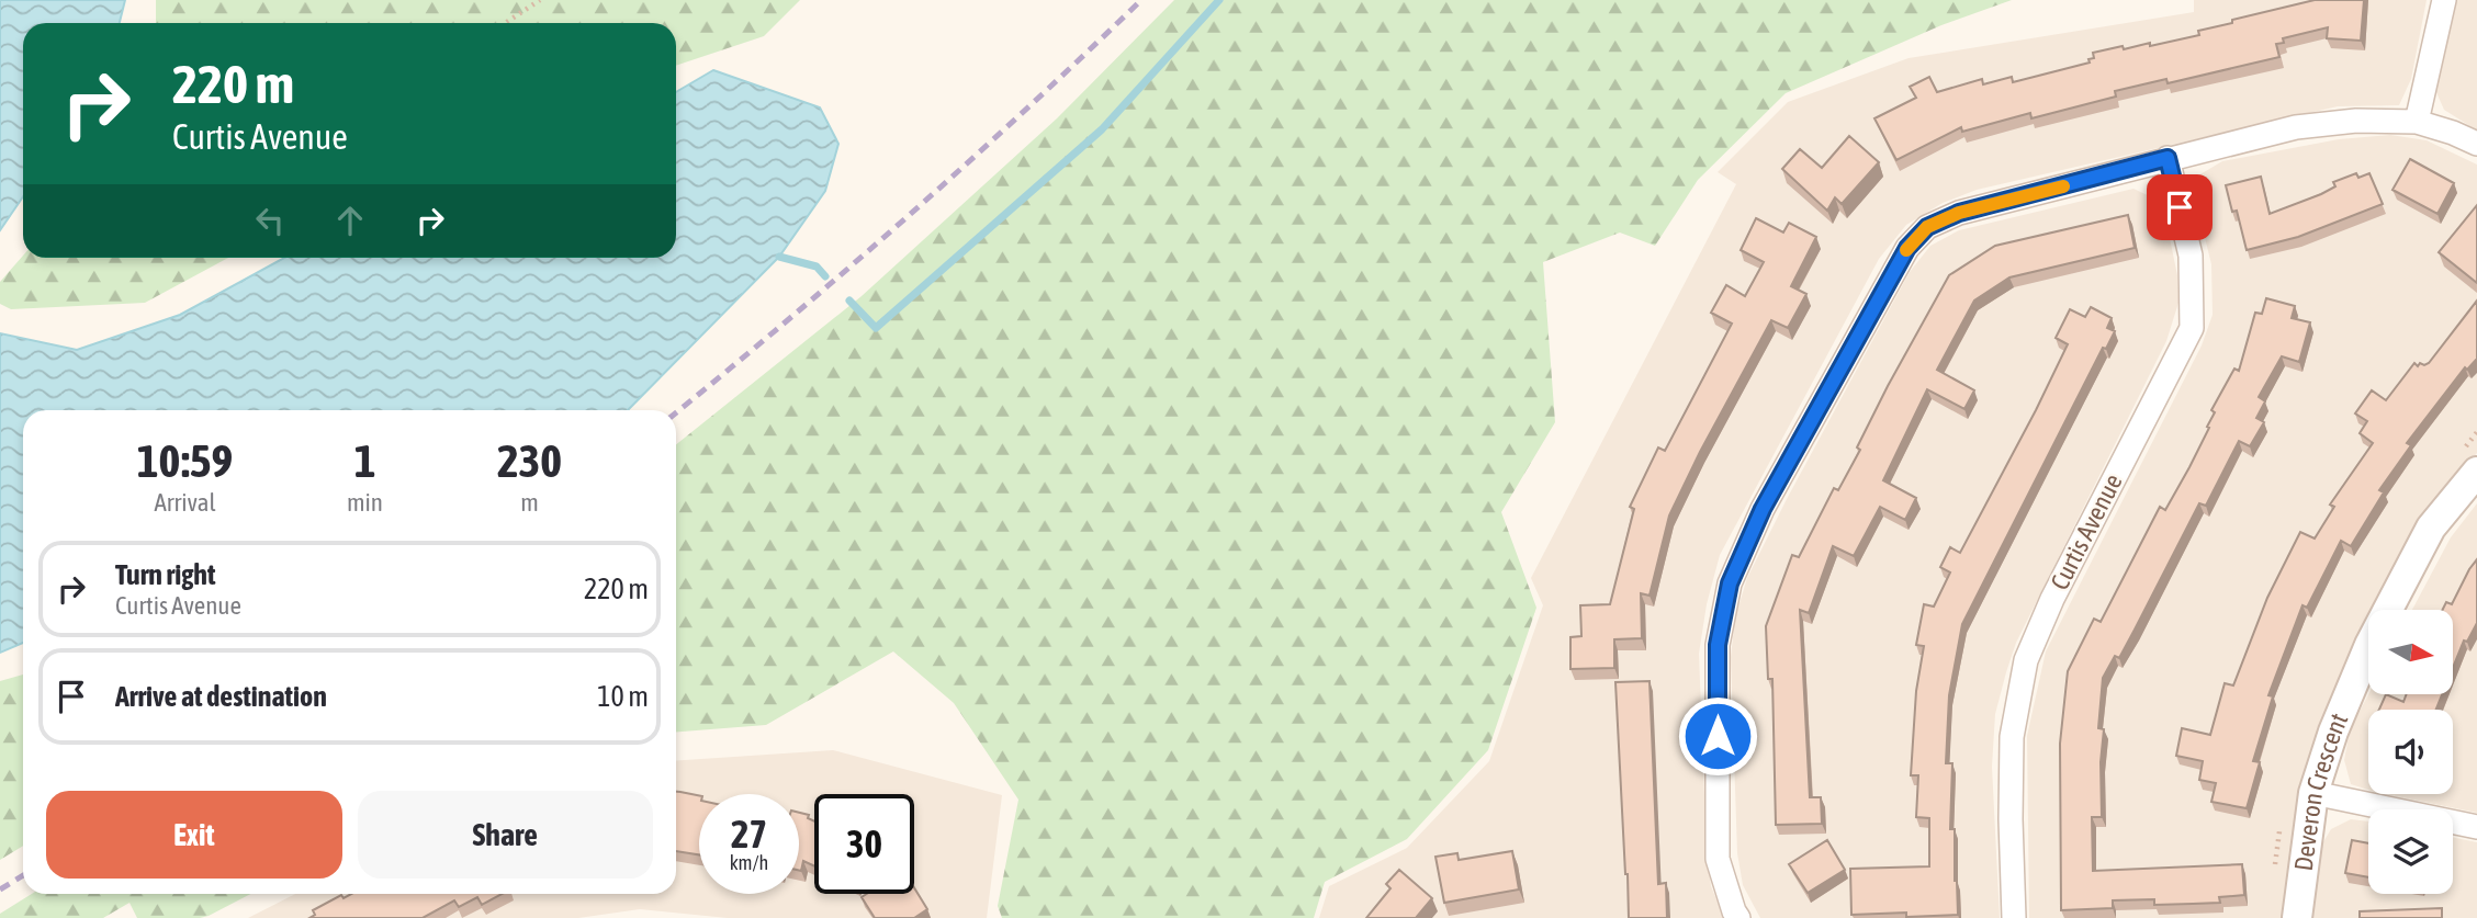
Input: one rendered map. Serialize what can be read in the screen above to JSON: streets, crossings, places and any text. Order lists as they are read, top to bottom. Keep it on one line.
{"streets":{"street":["Curtis Avenue","Deveron Crescent"]},"north":"right","page":{"turn":["220 m","Curtis Avenue"],"eta":["10:59","Arrival","1","min","230","m"],"list":[{"name":"Turn right","note":"Curtis Avenue","value":"220 m"},{"name":"Arrive at destination","value":"10 m"}],"buttons":["Exit","Share"],"speed":"27 km/h","limit":"30"}}
